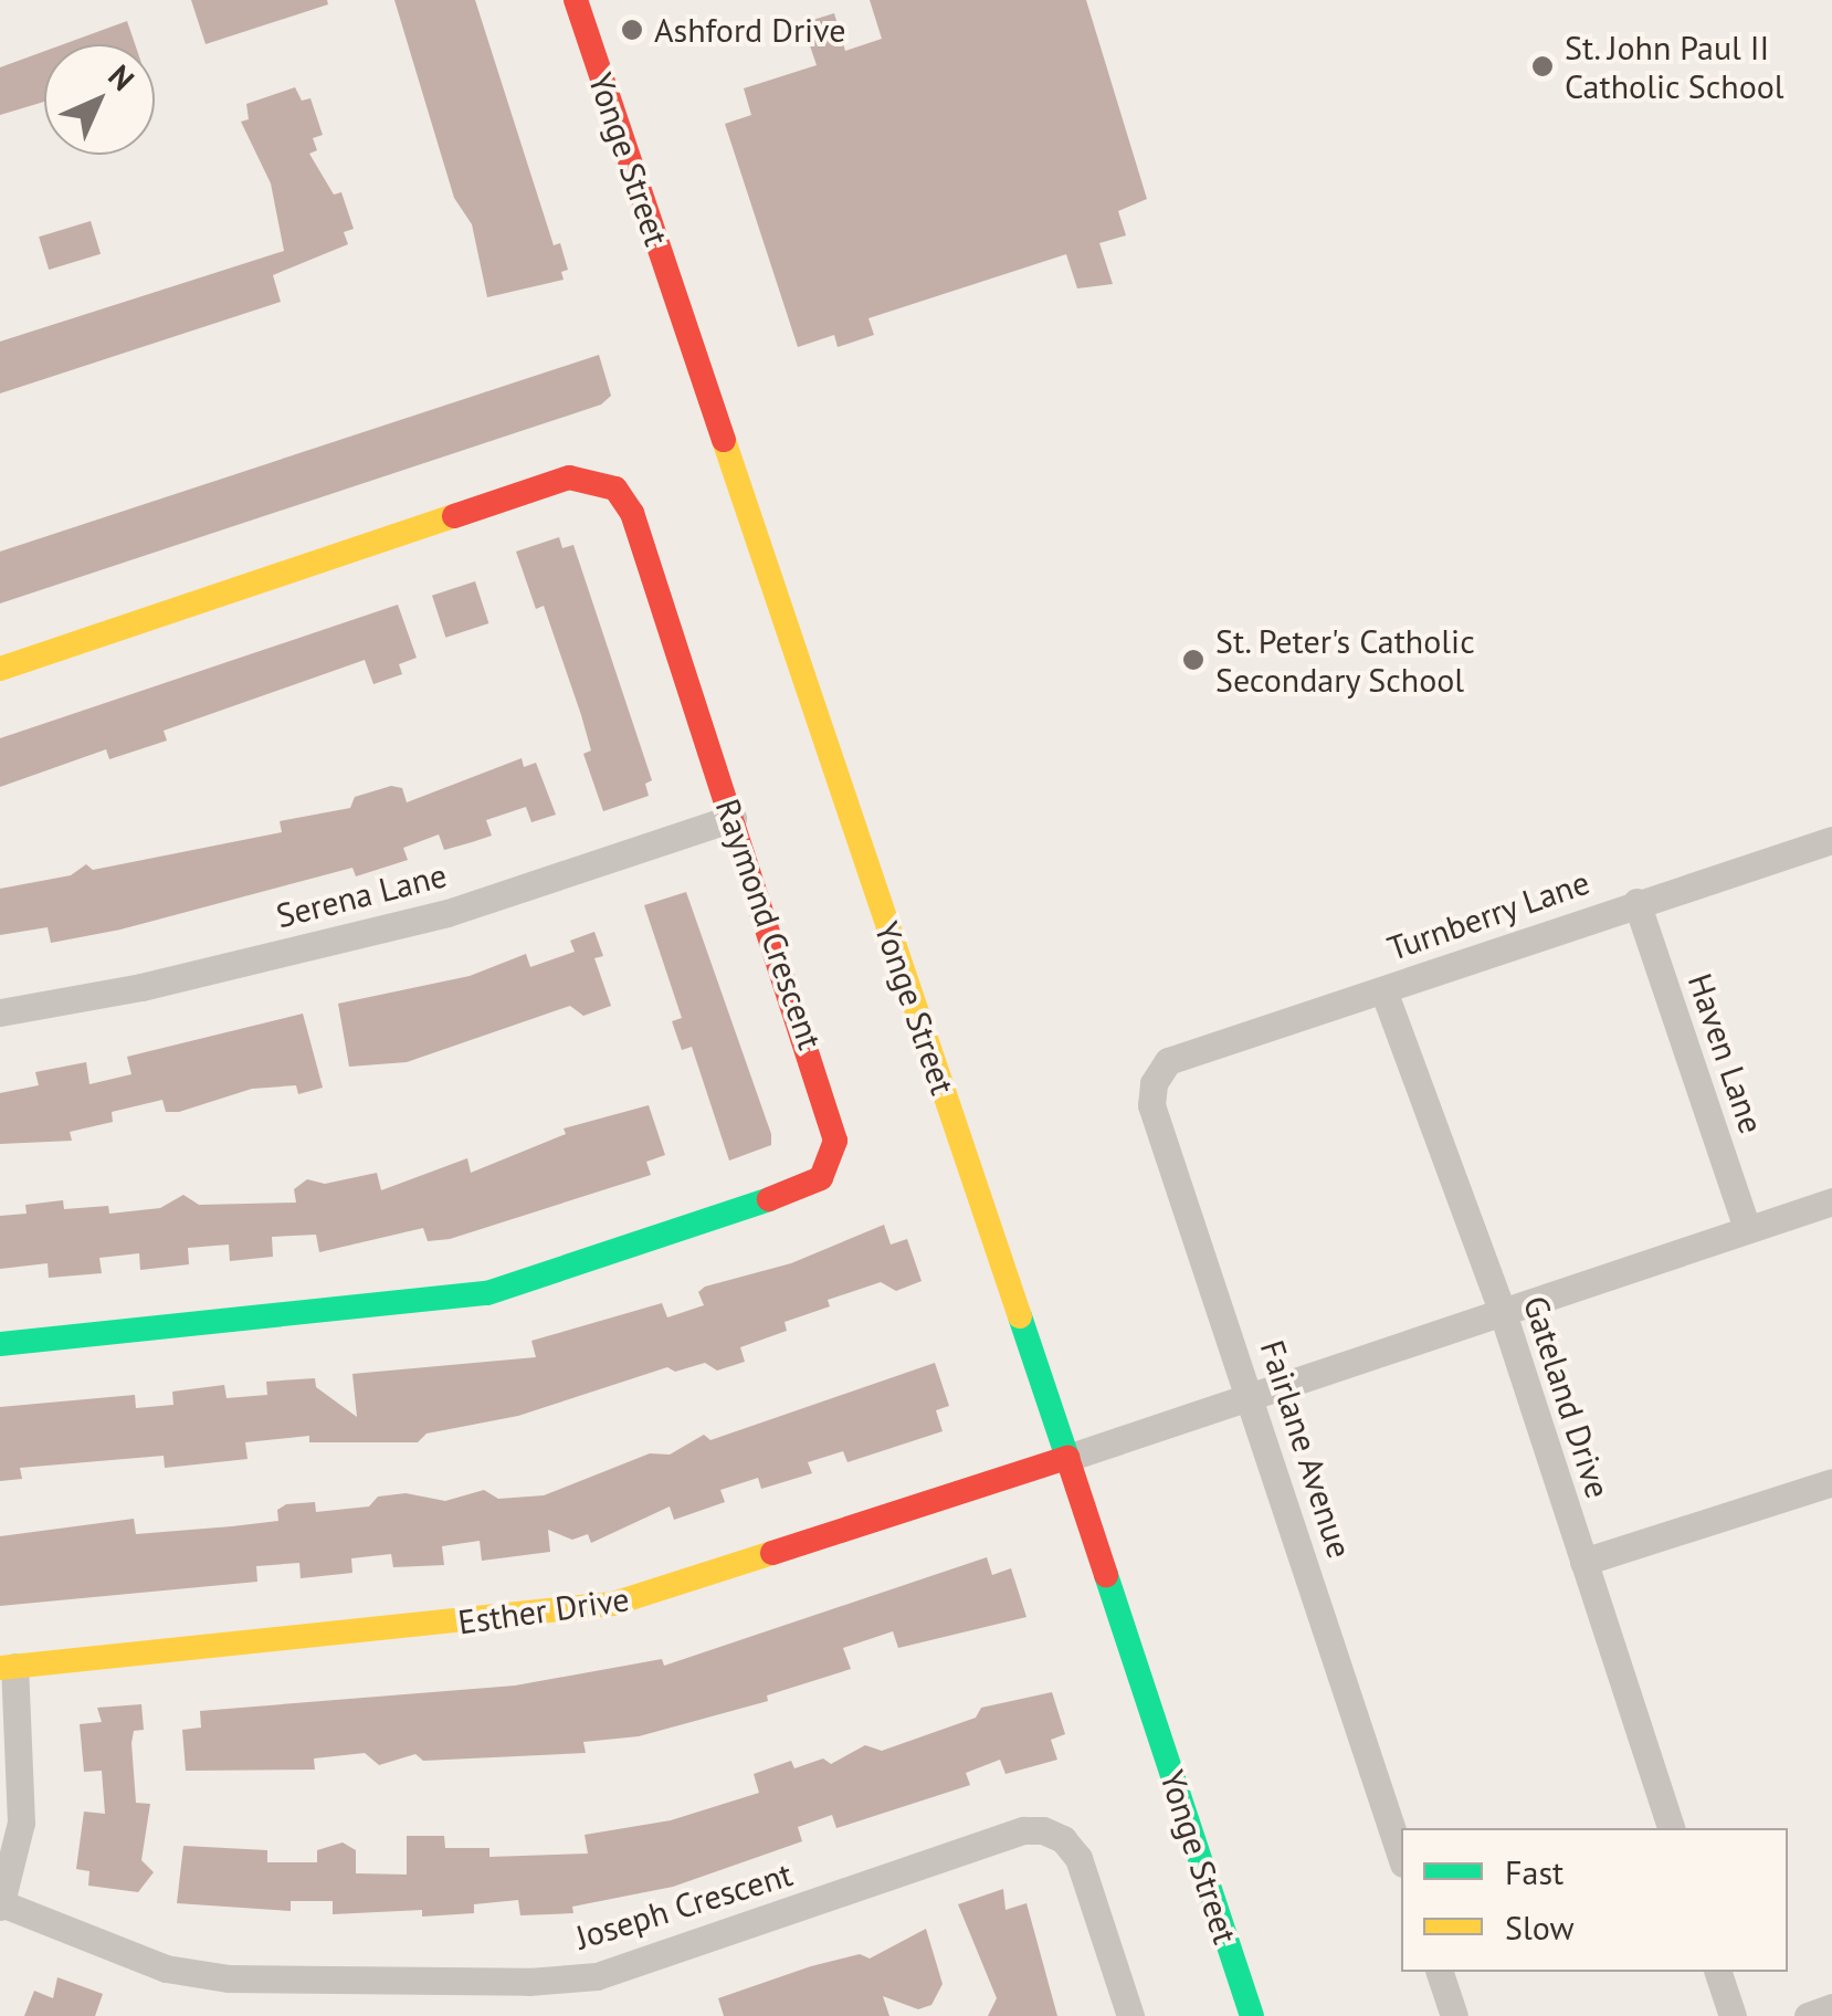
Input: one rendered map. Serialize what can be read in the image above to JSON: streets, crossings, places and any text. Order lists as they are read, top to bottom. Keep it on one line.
{"streets":{"street":["Yonge Street","Serena Lane","Turnberry Lane","Raymond Crescent","Haven Lane","Gateland Drive","Fairlane Avenue","Esther Drive","Joseph Crescent"]},"crossings":[["Yonge Street","Esther Drive"],["Serena Lane","Raymond Crescent"],["Turnberry Lane","Haven Lane"],["Turnberry Lane","Gateland Drive"],["Turnberry Lane","Fairlane Avenue"]],"places":["Ashford Drive","St. John Paul II Catholic School","St. Peter's Catholic Secondary School"],"legend":["Fast","Slow"],"north":"top right"}
